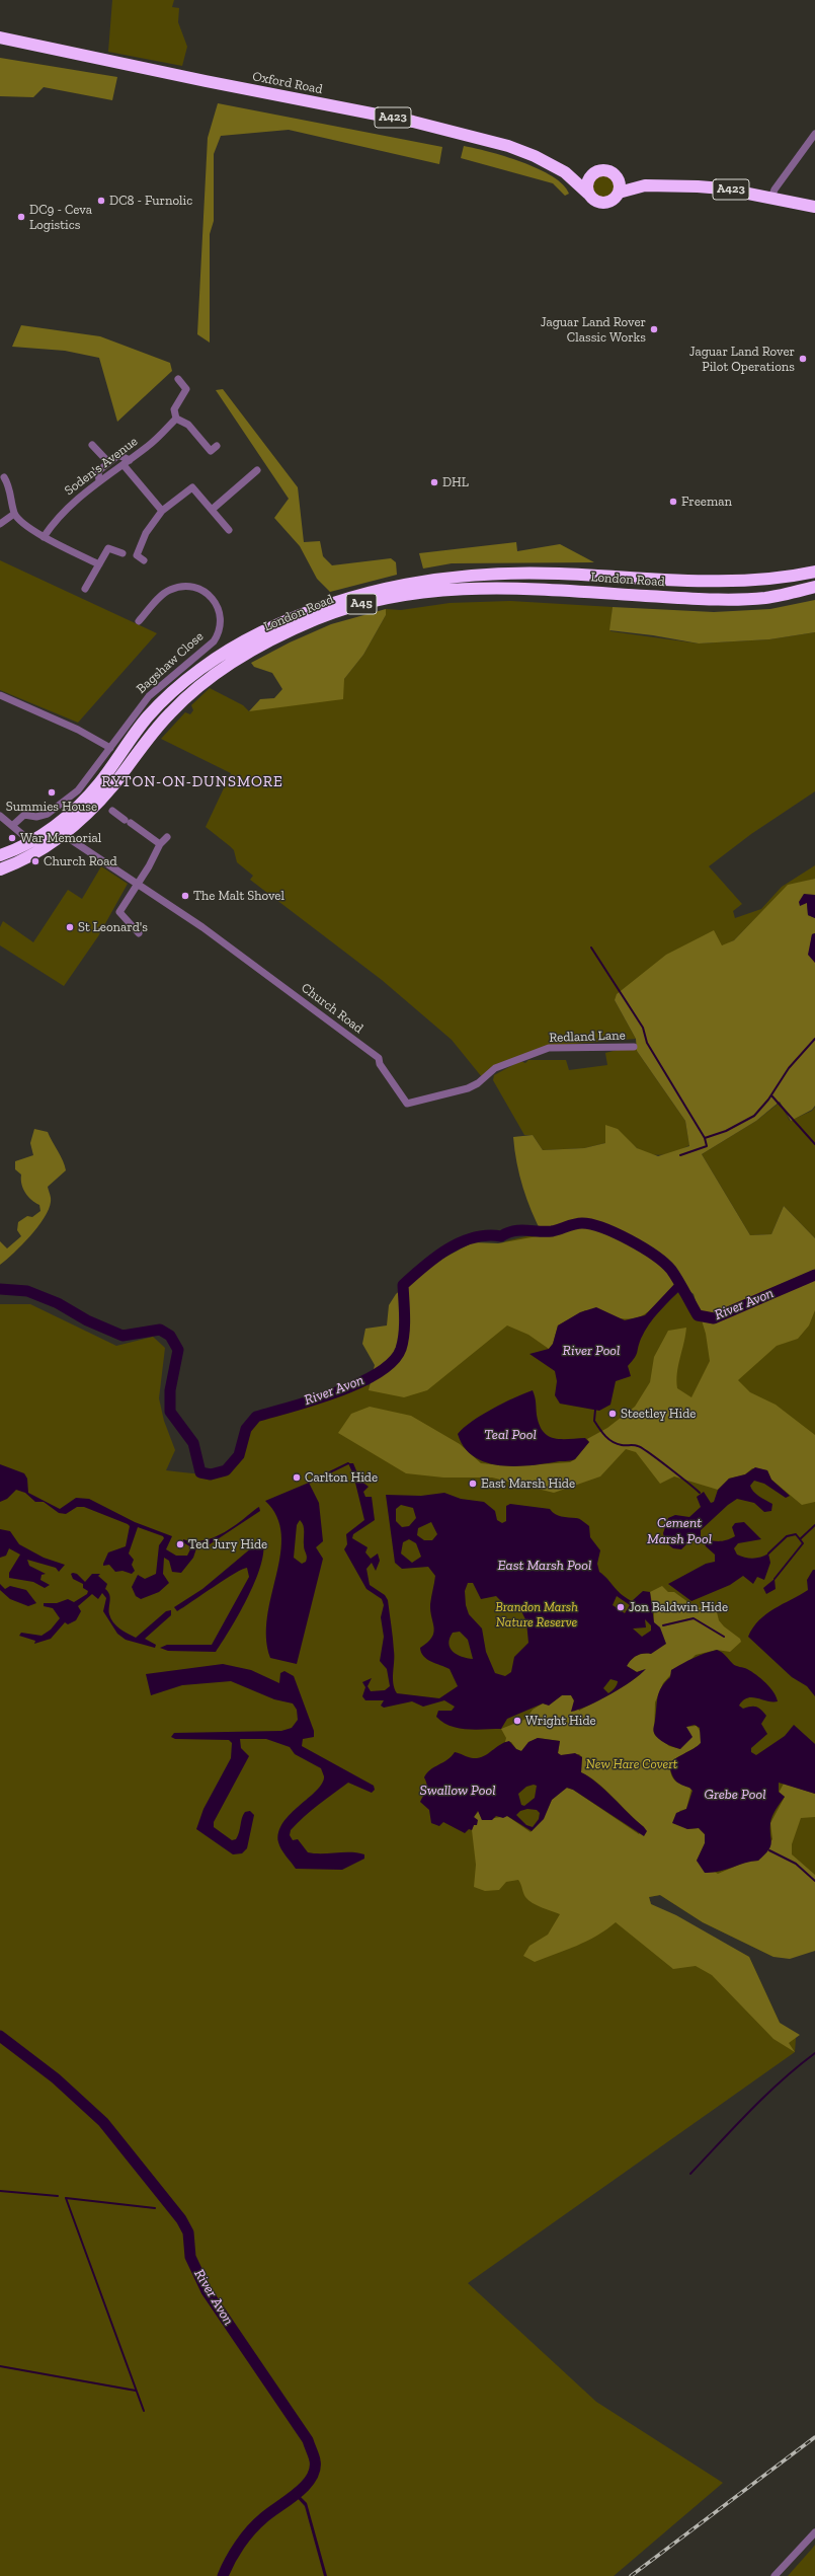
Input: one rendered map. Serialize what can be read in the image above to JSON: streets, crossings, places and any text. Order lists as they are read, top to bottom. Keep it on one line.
{"streets":{"highway":["Oxford Road","A423","London Road","A45"],"street":["Soden's Avenue","Bagshaw Close","Church Road","Redland Lane"]},"crossings":[["Oxford Road","A423"],["London Road","Church Road"],["Church Road","Redland Lane"]],"districts":["RYTON-ON-DUNSMORE"],"water":["River Avon","River Pool","Teal Pool","Cement Marsh Pool","East Marsh Pool","Swallow Pool","Grebe Pool"],"parks":["Brandon Marsh Nature Reserve","New Hare Covert"],"places":["DC8 - Furnolic","DC9 - Ceva Logistics","Jaguar Land Rover Classic Works","Jaguar Land Rover Pilot Operations","DHL","Freeman","Summies House","War Memorial","Church Road","The Malt Shovel","St Leonard's","Steetley Hide","Carlton Hide","East Marsh Hide","Ted Jury Hide","Jon Baldwin Hide","Wright Hide"]}
